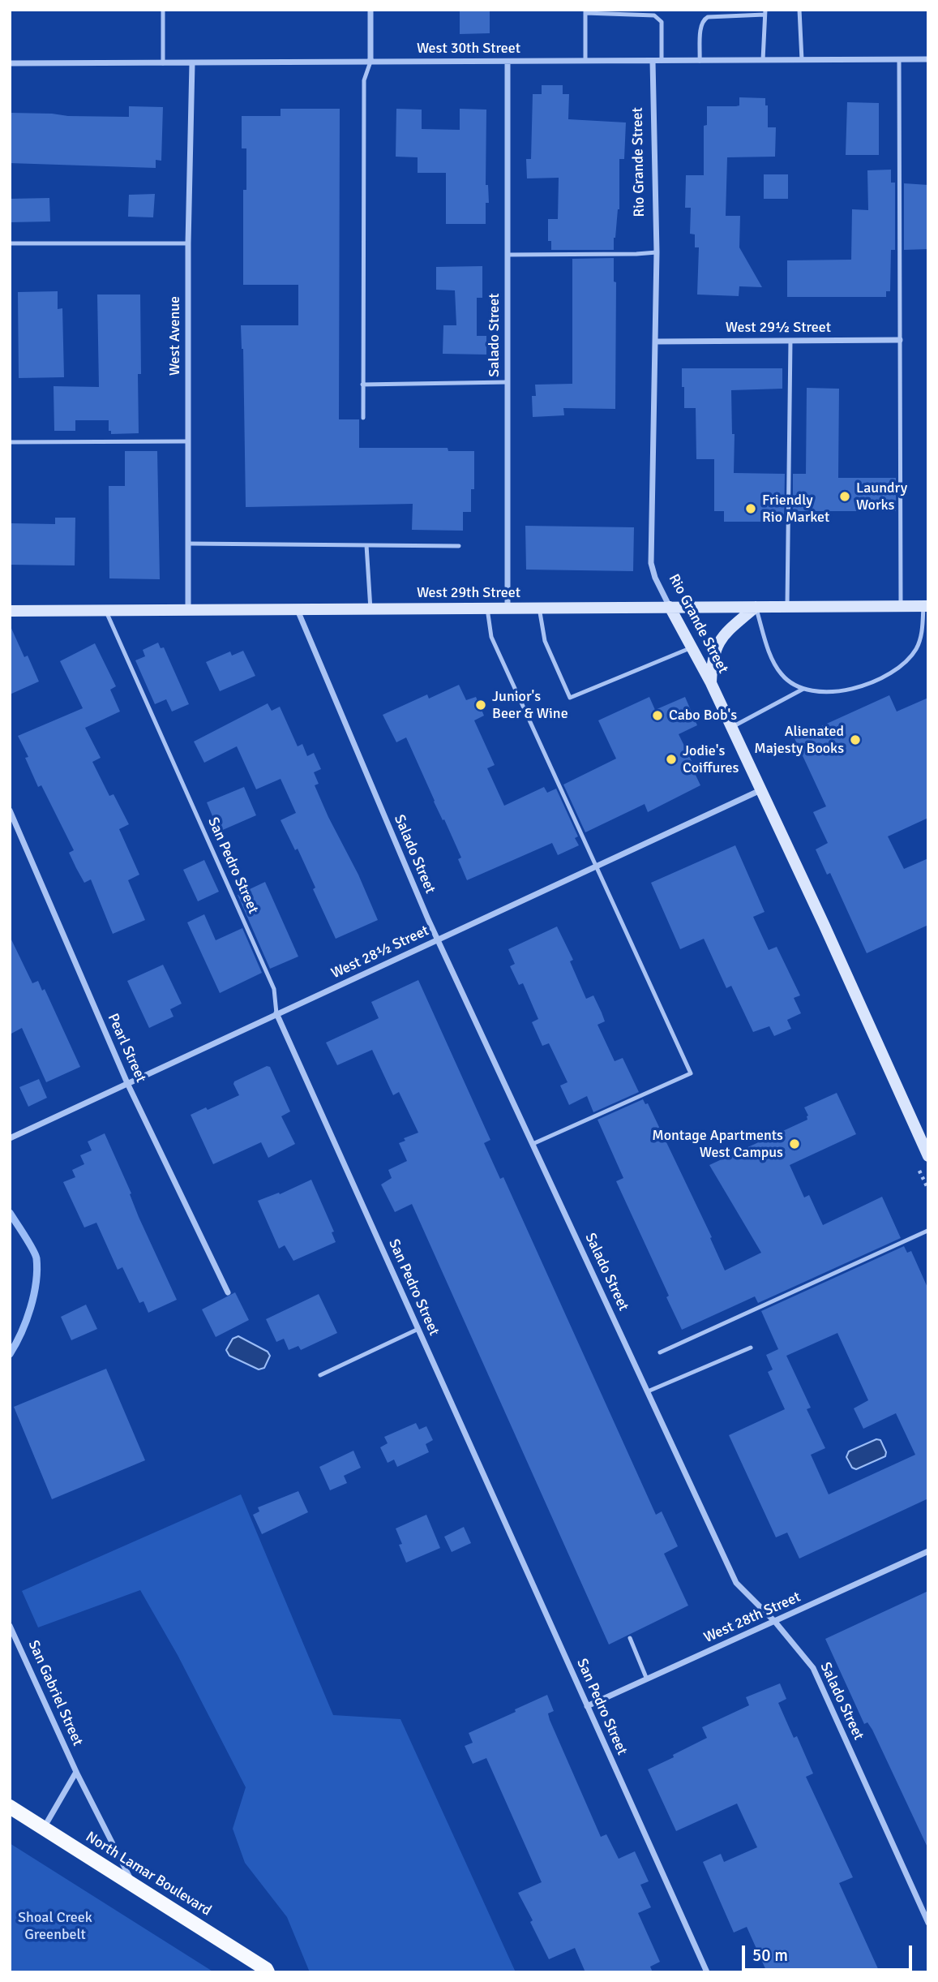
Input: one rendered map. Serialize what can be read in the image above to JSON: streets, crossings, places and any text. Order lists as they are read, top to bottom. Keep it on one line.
{"streets":{"main road":["North Lamar Boulevard"],"street":["West 30th Street","Rio Grande Street","West 29½ Street","Salado Street","West Avenue","West 29th Street","San Pedro Street","West 28½ Street","Pearl Street","West 28th Street","San Gabriel Street"]},"crossings":[["West 30th Street","Rio Grande Street"],["West 30th Street","Salado Street"],["West 30th Street","West Avenue"],["Rio Grande Street","West 29½ Street"],["Rio Grande Street","West 29th Street"],["Rio Grande Street","West 28½ Street"],["Salado Street","West 29th Street"],["Salado Street","West 28½ Street"],["Salado Street","West 28th Street"],["West Avenue","West 29th Street"],["West 29th Street","San Pedro Street"],["San Pedro Street","West 28½ Street"],["San Pedro Street","West 28th Street"],["West 28½ Street","Pearl Street"],["San Gabriel Street","North Lamar Boulevard"]],"parks":["Shoal Creek Greenbelt"],"places":["Laundry Works","Friendly Rio Market","Junior's Beer & Wine","Cabo Bob's","Alienated Majesty Books","Jodie's Coiffures","Montage Apartments West Campus"],"scale_bar":"50 m"}
